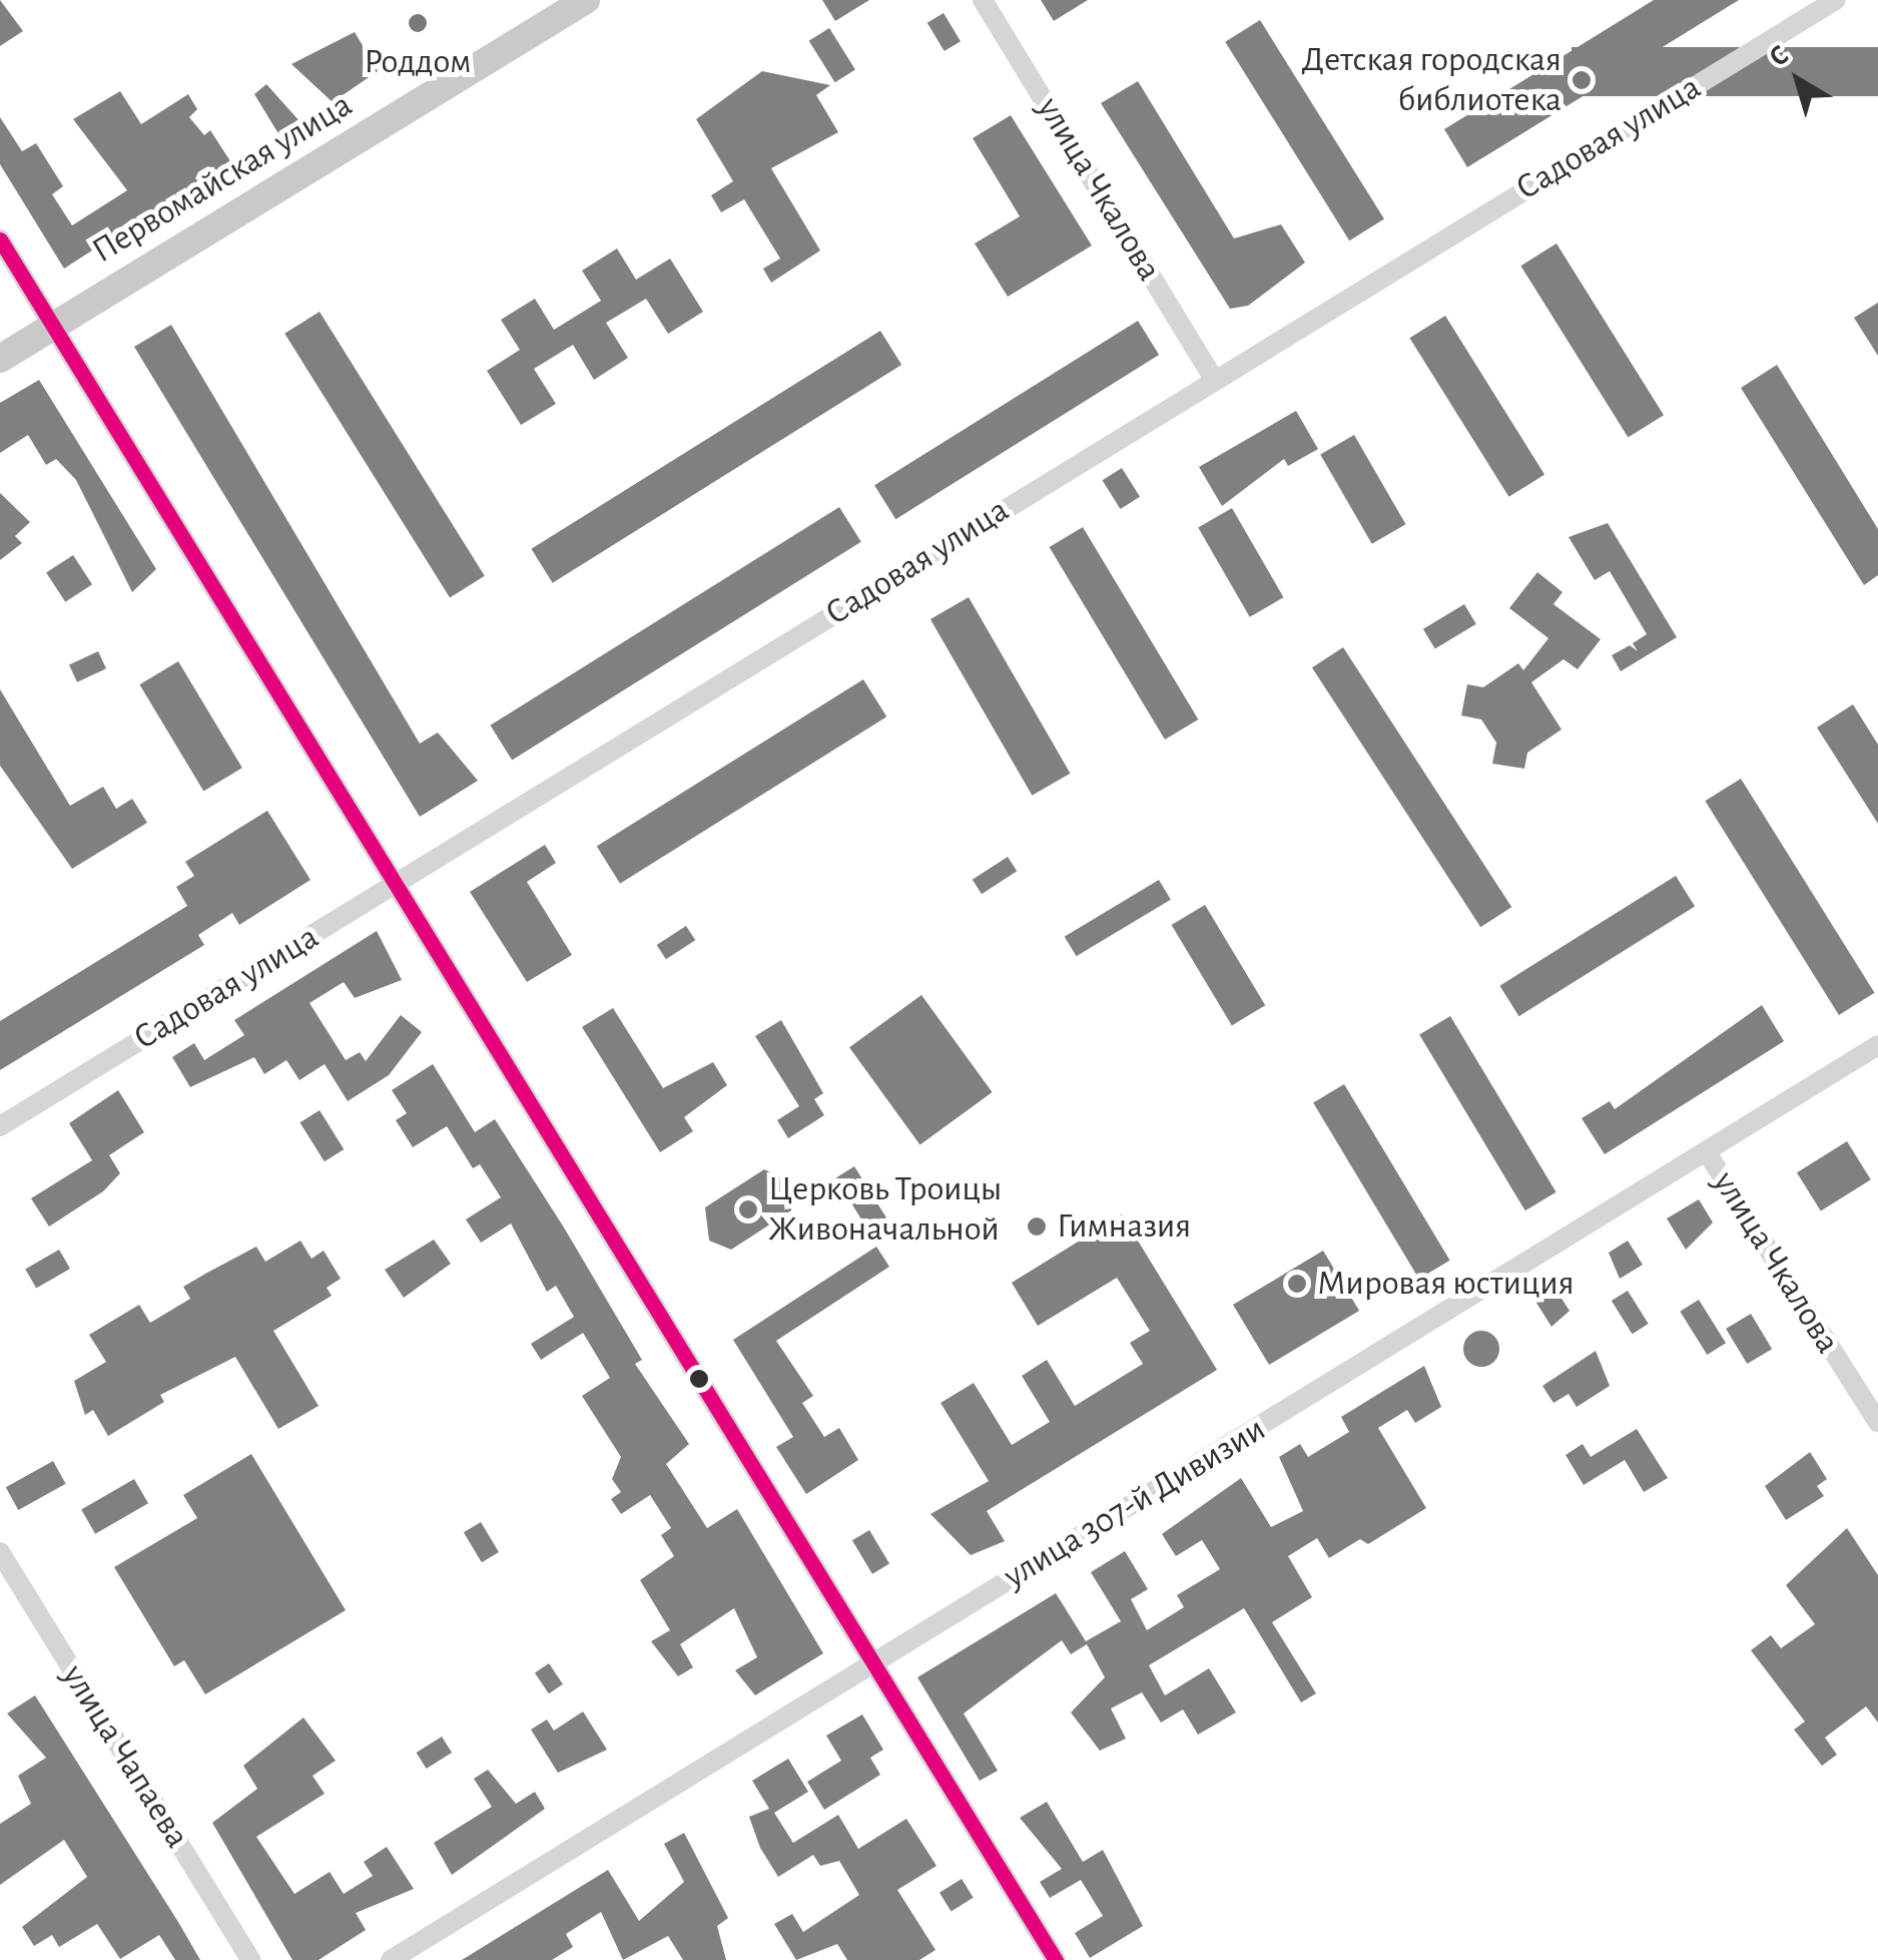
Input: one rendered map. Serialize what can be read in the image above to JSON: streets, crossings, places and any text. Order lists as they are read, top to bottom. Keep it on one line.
{"streets":{"main road":["Первомайская улица"],"street":["Садовая улица","улица Чкалова","улица 307-й Дивизии","улица Чапаева"]},"crossings":[["Садовая улица","улица Чкалова"],["улица Чкалова","улица 307-й Дивизии"]],"places":["Роддом","Детская городская библиотека","Церковь Троицы Живоначальной","Гимназия","Мировая юстиция"],"north":"top left"}
